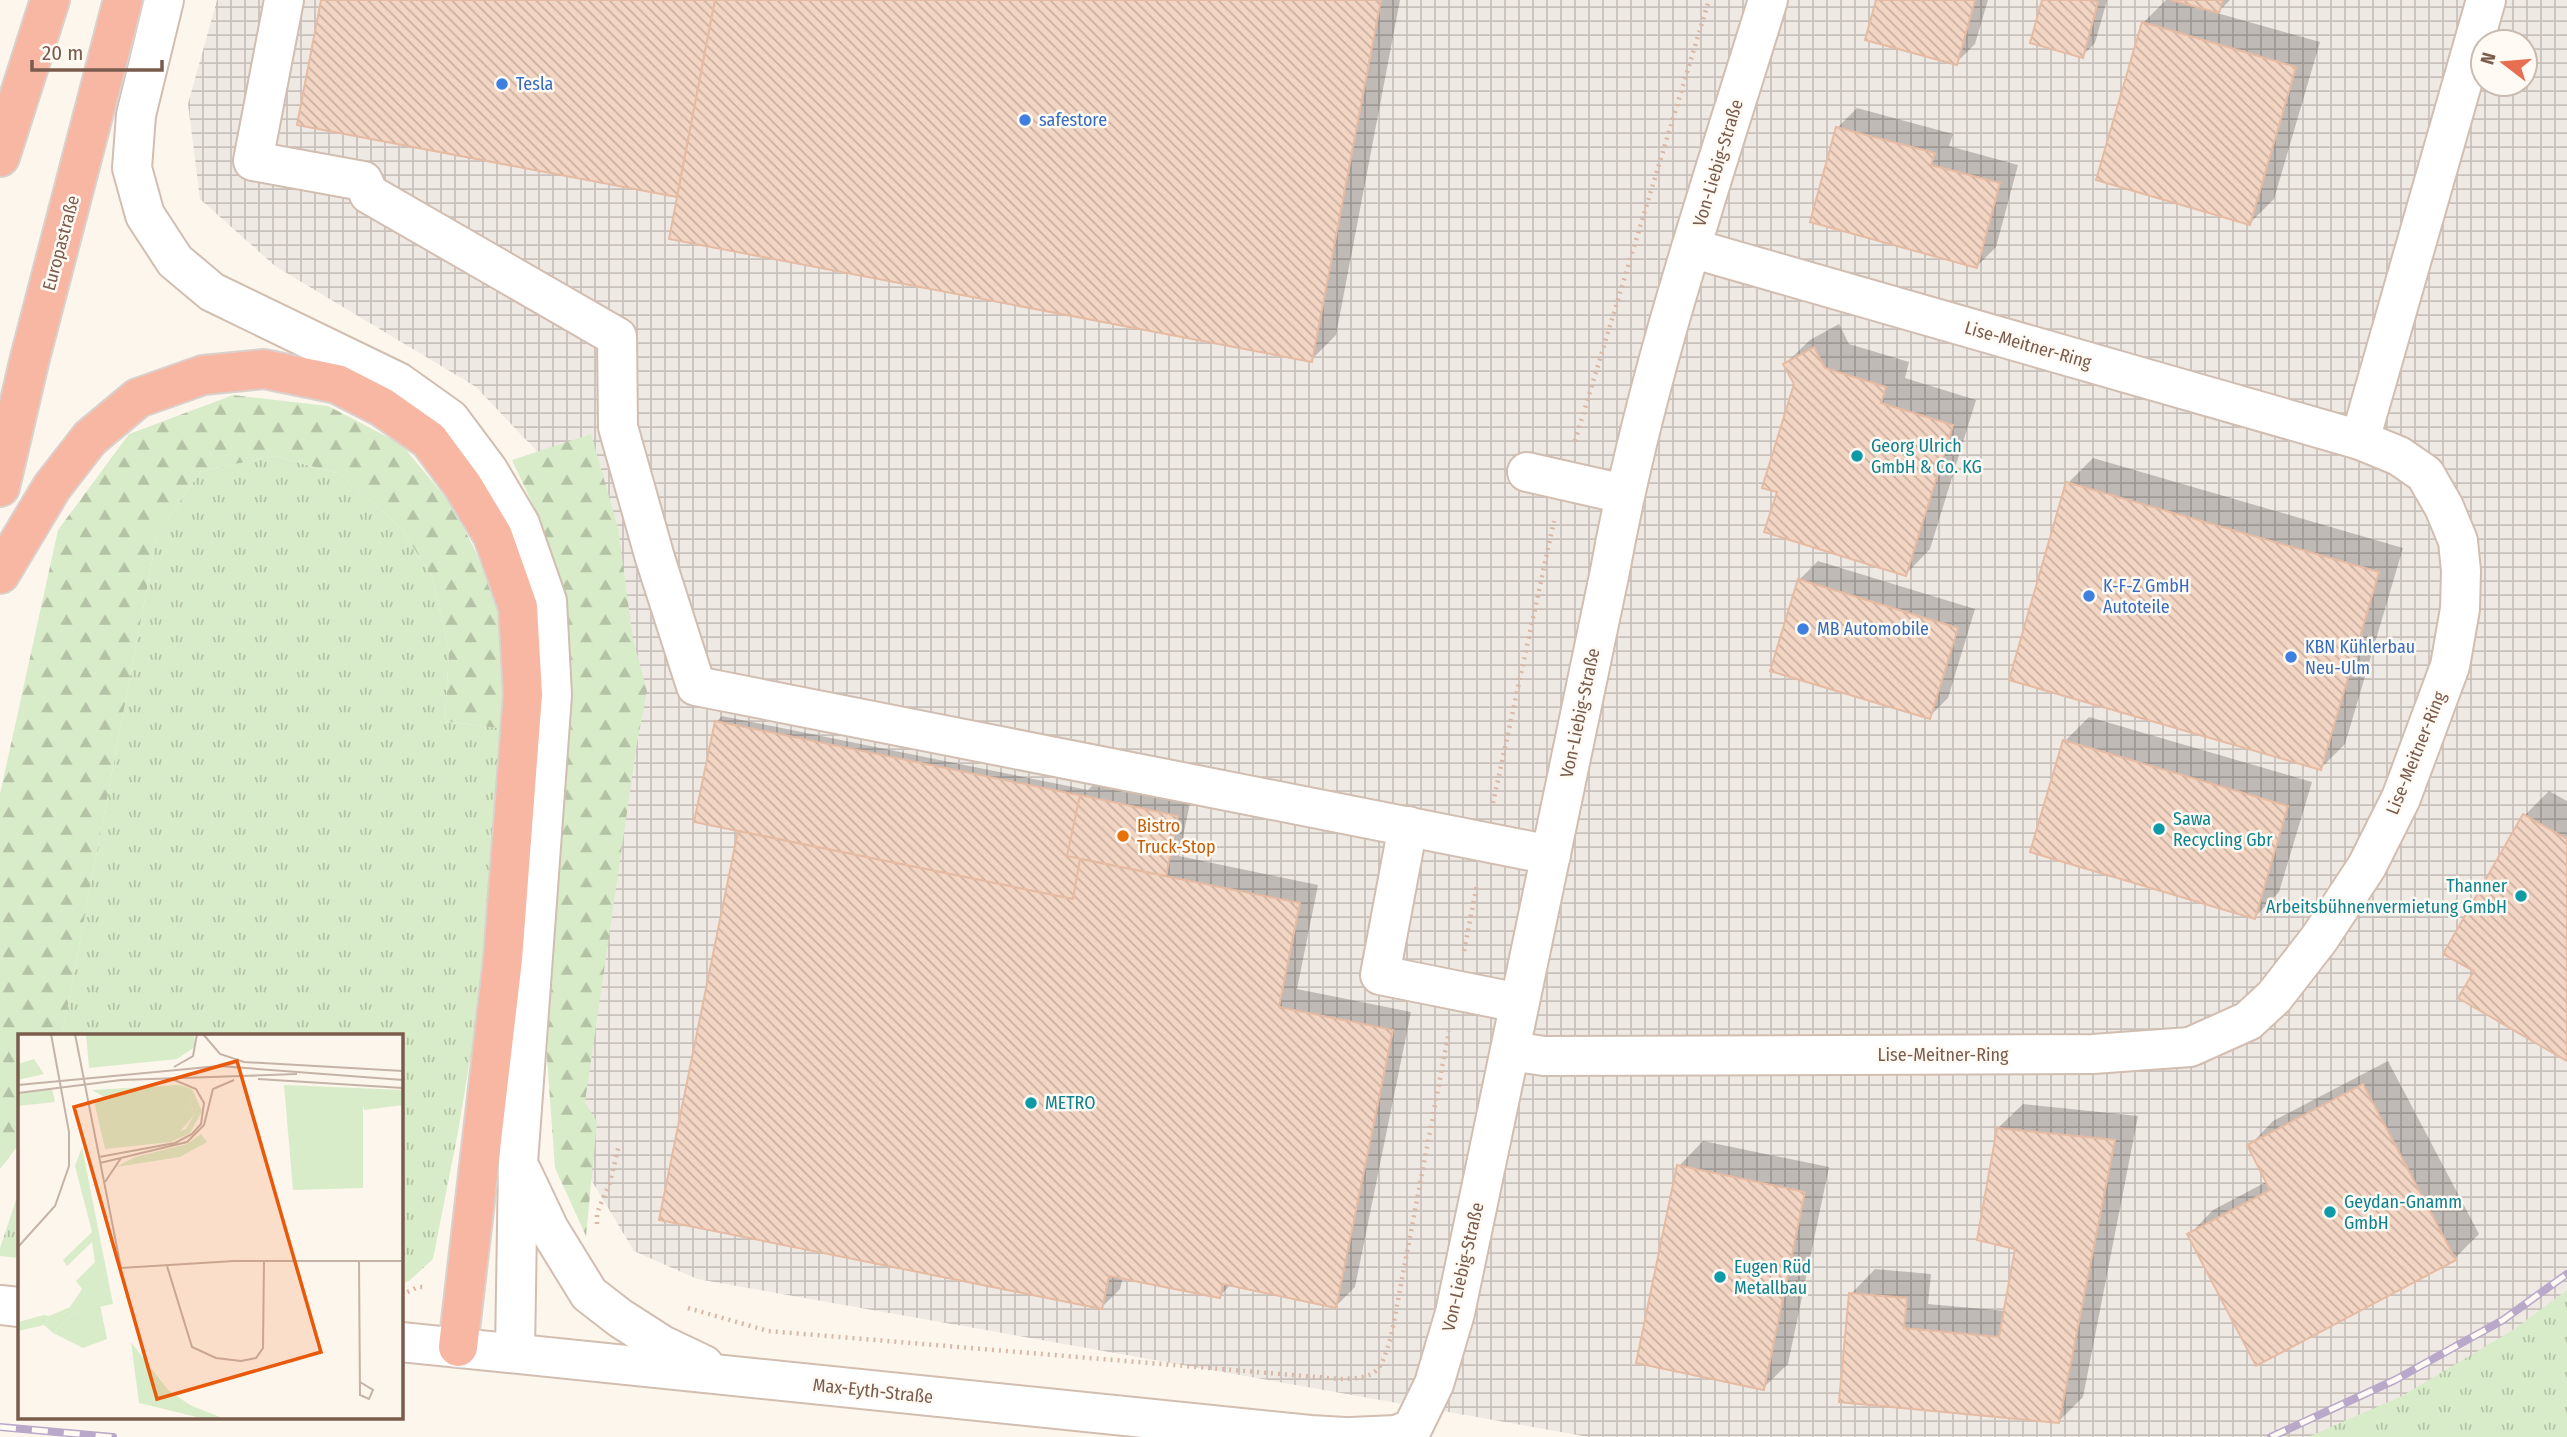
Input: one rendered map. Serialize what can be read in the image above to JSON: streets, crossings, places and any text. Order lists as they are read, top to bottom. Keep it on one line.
{"streets":{"highway":["Europastraße"],"street":["Von-Liebig-Straße","Lise-Meitner-Ring","Max-Eyth-Straße"]},"crossings":[["Von-Liebig-Straße","Lise-Meitner-Ring"]],"places":["Tesla","safestore","Georg Ulrich GmbH & Co. KG","K-F-Z GmbH Autoteile","MB Automobile","KBN Kühlerbau Neu-Ulm","Sawa Recycling Gbr","Bistro Truck-Stop","Thanner Arbeitsbühnenvermietung GmbH","METRO","Geydan-Gnamm GmbH","Eugen Rüd Metallbau"],"scale_bar":"20 m","north":"left"}
